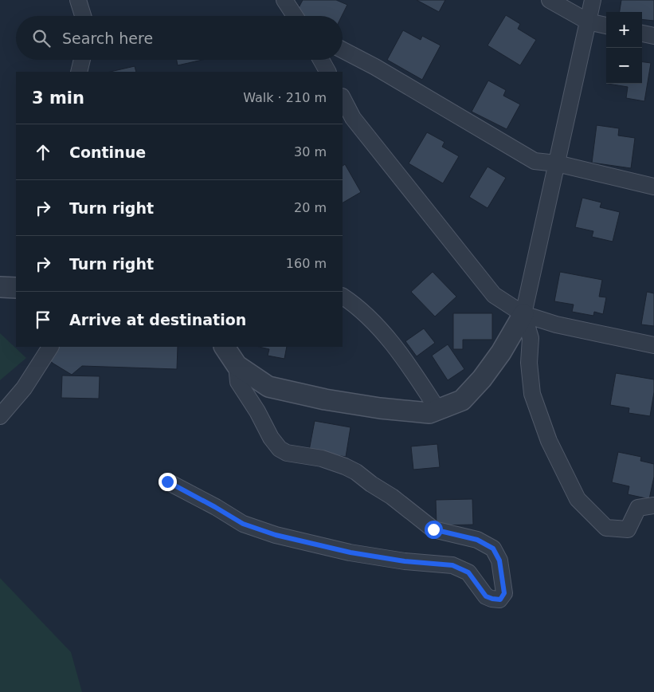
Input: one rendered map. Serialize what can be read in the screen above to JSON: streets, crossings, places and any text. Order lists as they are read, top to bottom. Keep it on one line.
{"page":{"map_buttons":["+","−"],"search":"Search here","heading":["3 min","Walk · 210 m"],"list":[["Continue","30 m"],["Turn right","20 m"],["Turn right","160 m"],"Arrive at destination"]}}
